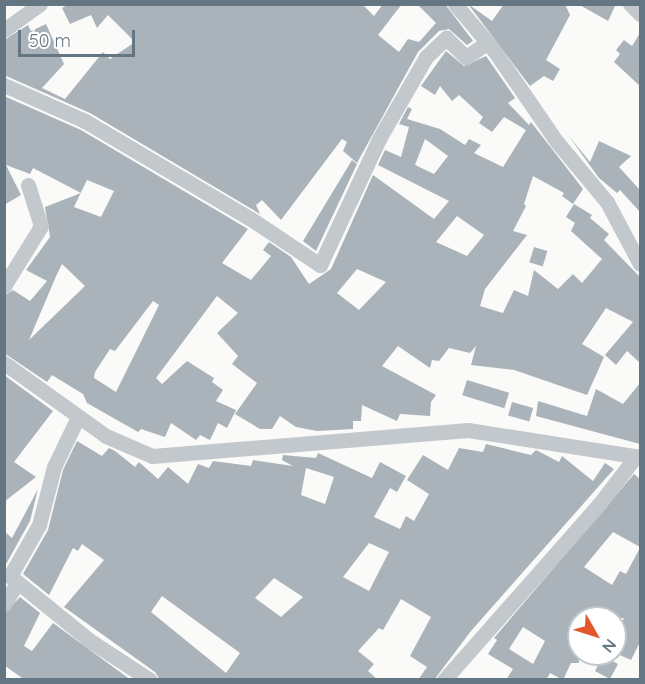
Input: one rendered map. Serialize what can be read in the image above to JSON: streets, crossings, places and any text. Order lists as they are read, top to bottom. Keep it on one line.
{"scale_bar":"50 m","north":"bottom right"}
